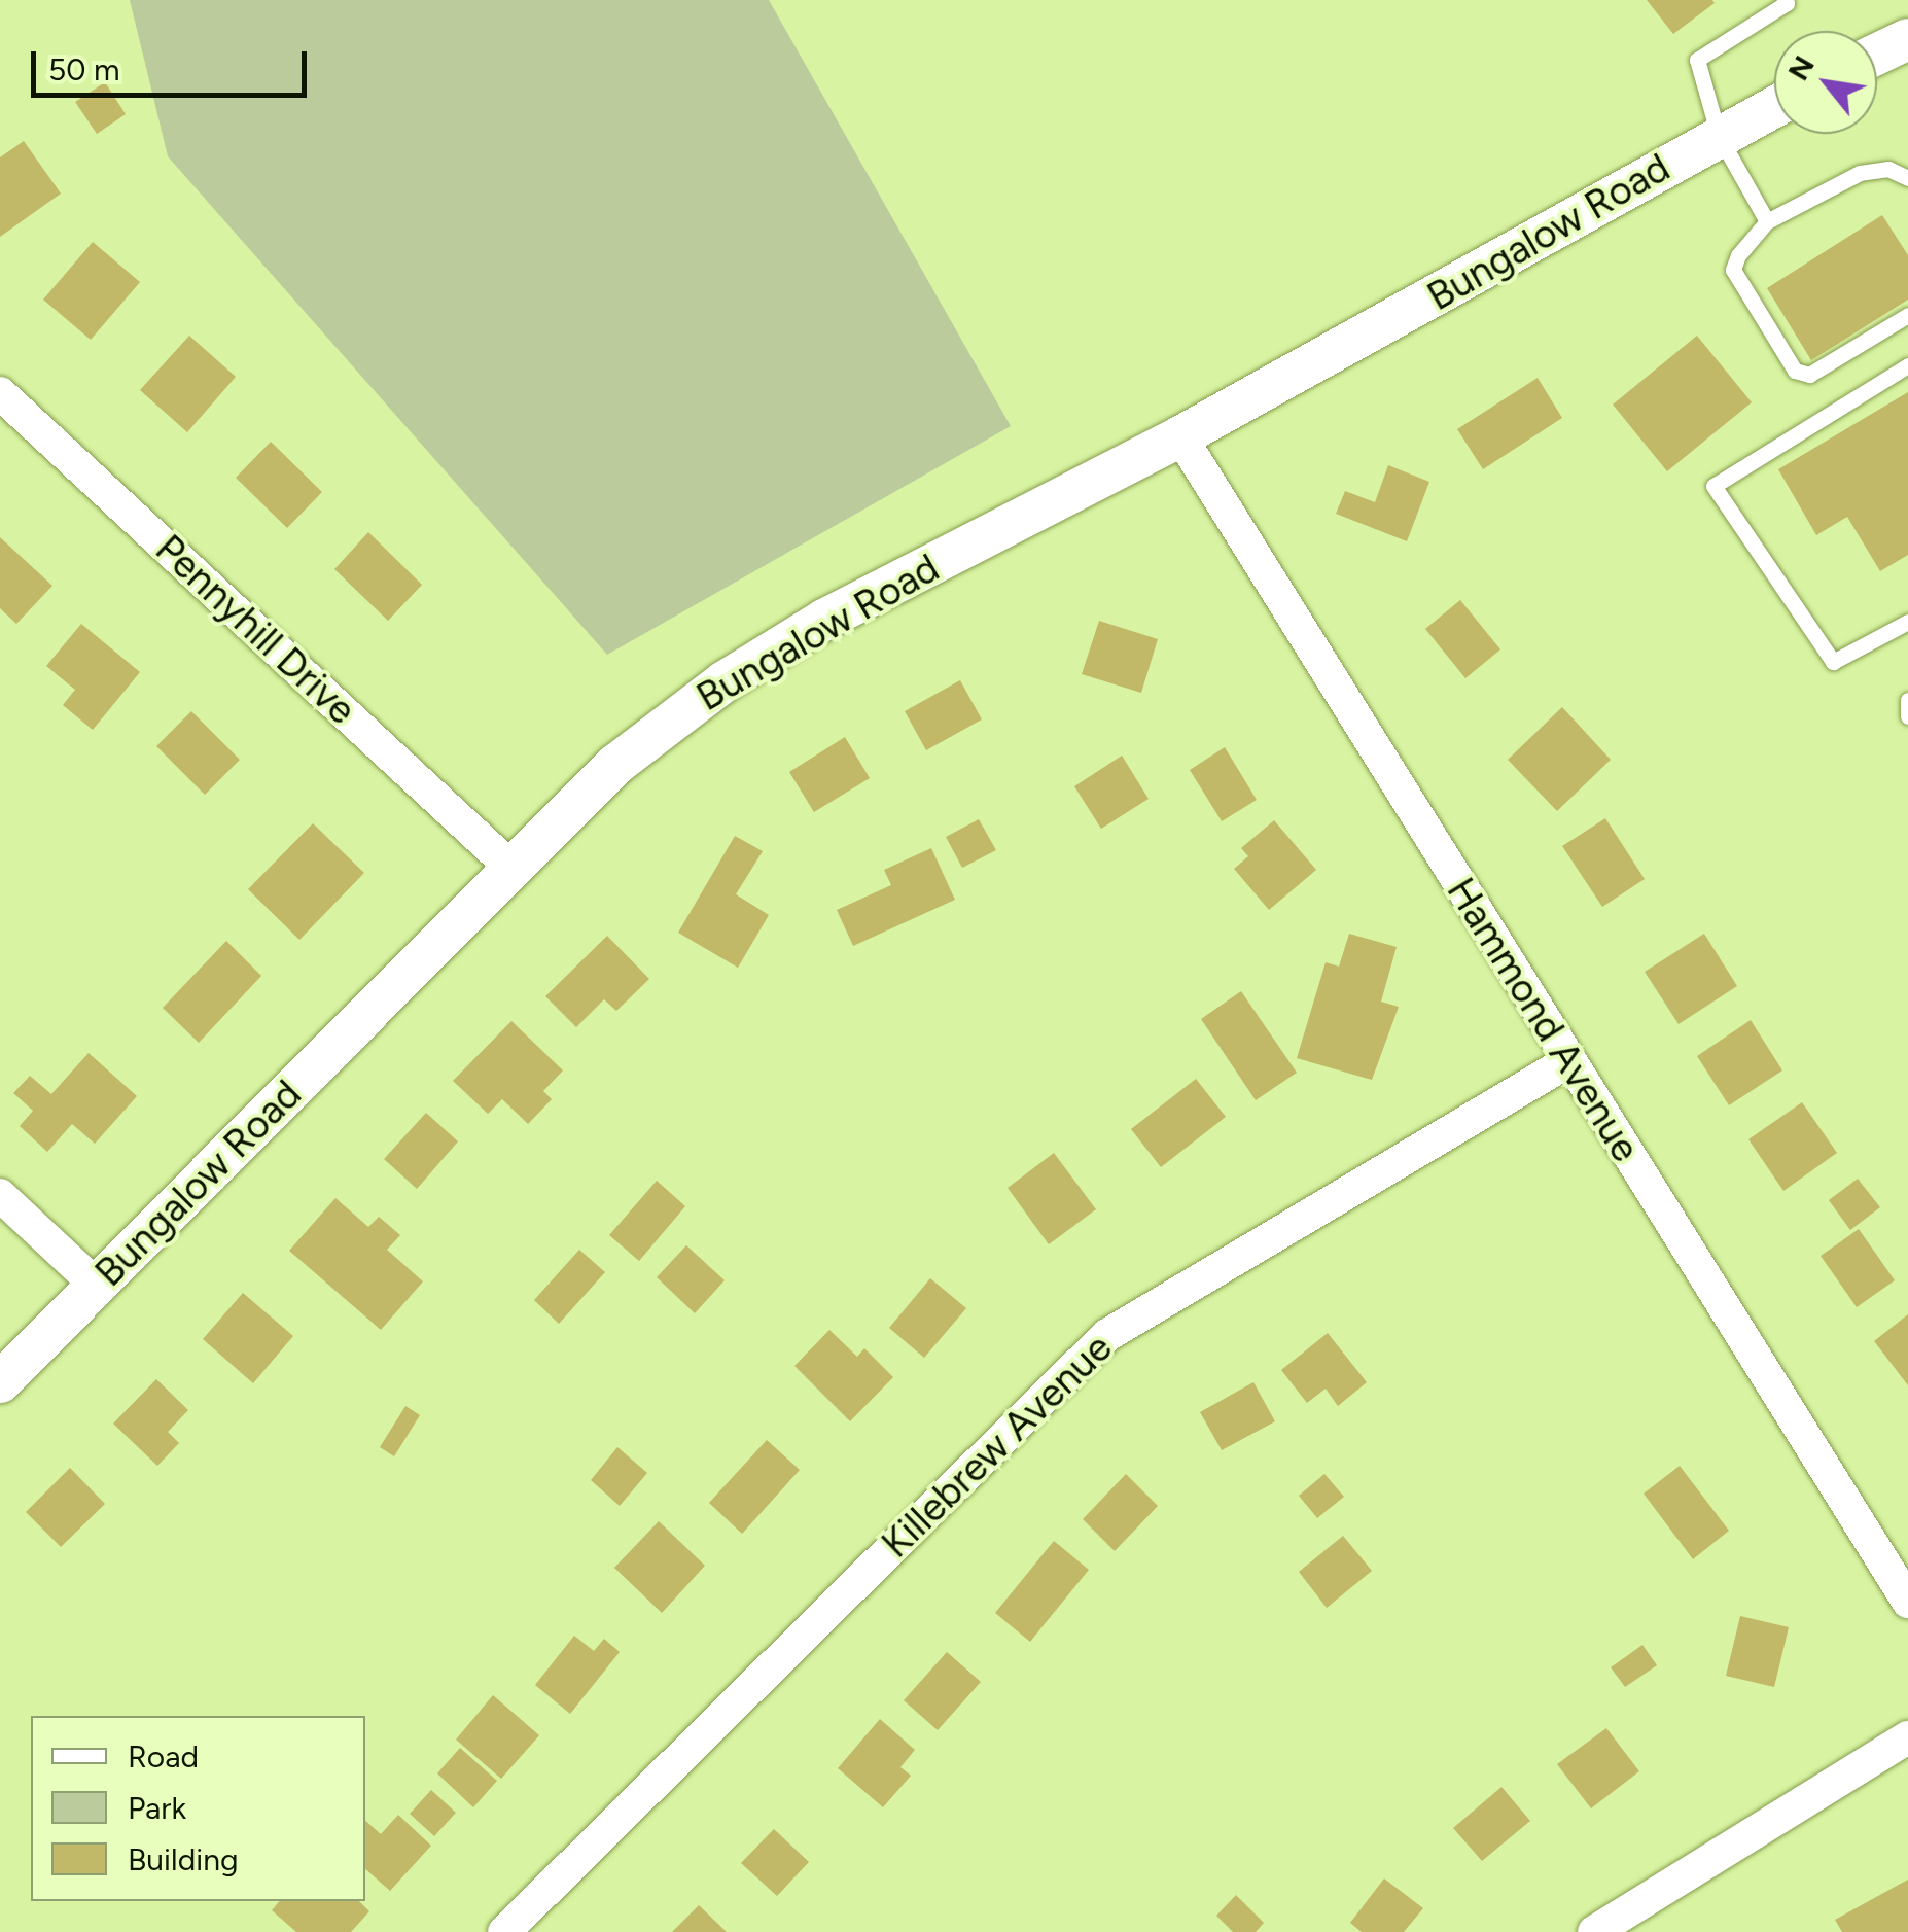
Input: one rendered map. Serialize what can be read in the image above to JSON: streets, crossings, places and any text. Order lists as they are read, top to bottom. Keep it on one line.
{"streets":{"street":["Bungalow Road","Pennyhill Drive","Hammond Avenue","Killebrew Avenue"]},"crossings":[["Bungalow Road","Pennyhill Drive"],["Bungalow Road","Hammond Avenue"],["Hammond Avenue","Killebrew Avenue"]],"legend":["Road","Park","Building"],"scale_bar":"50 m","north":"top left"}
